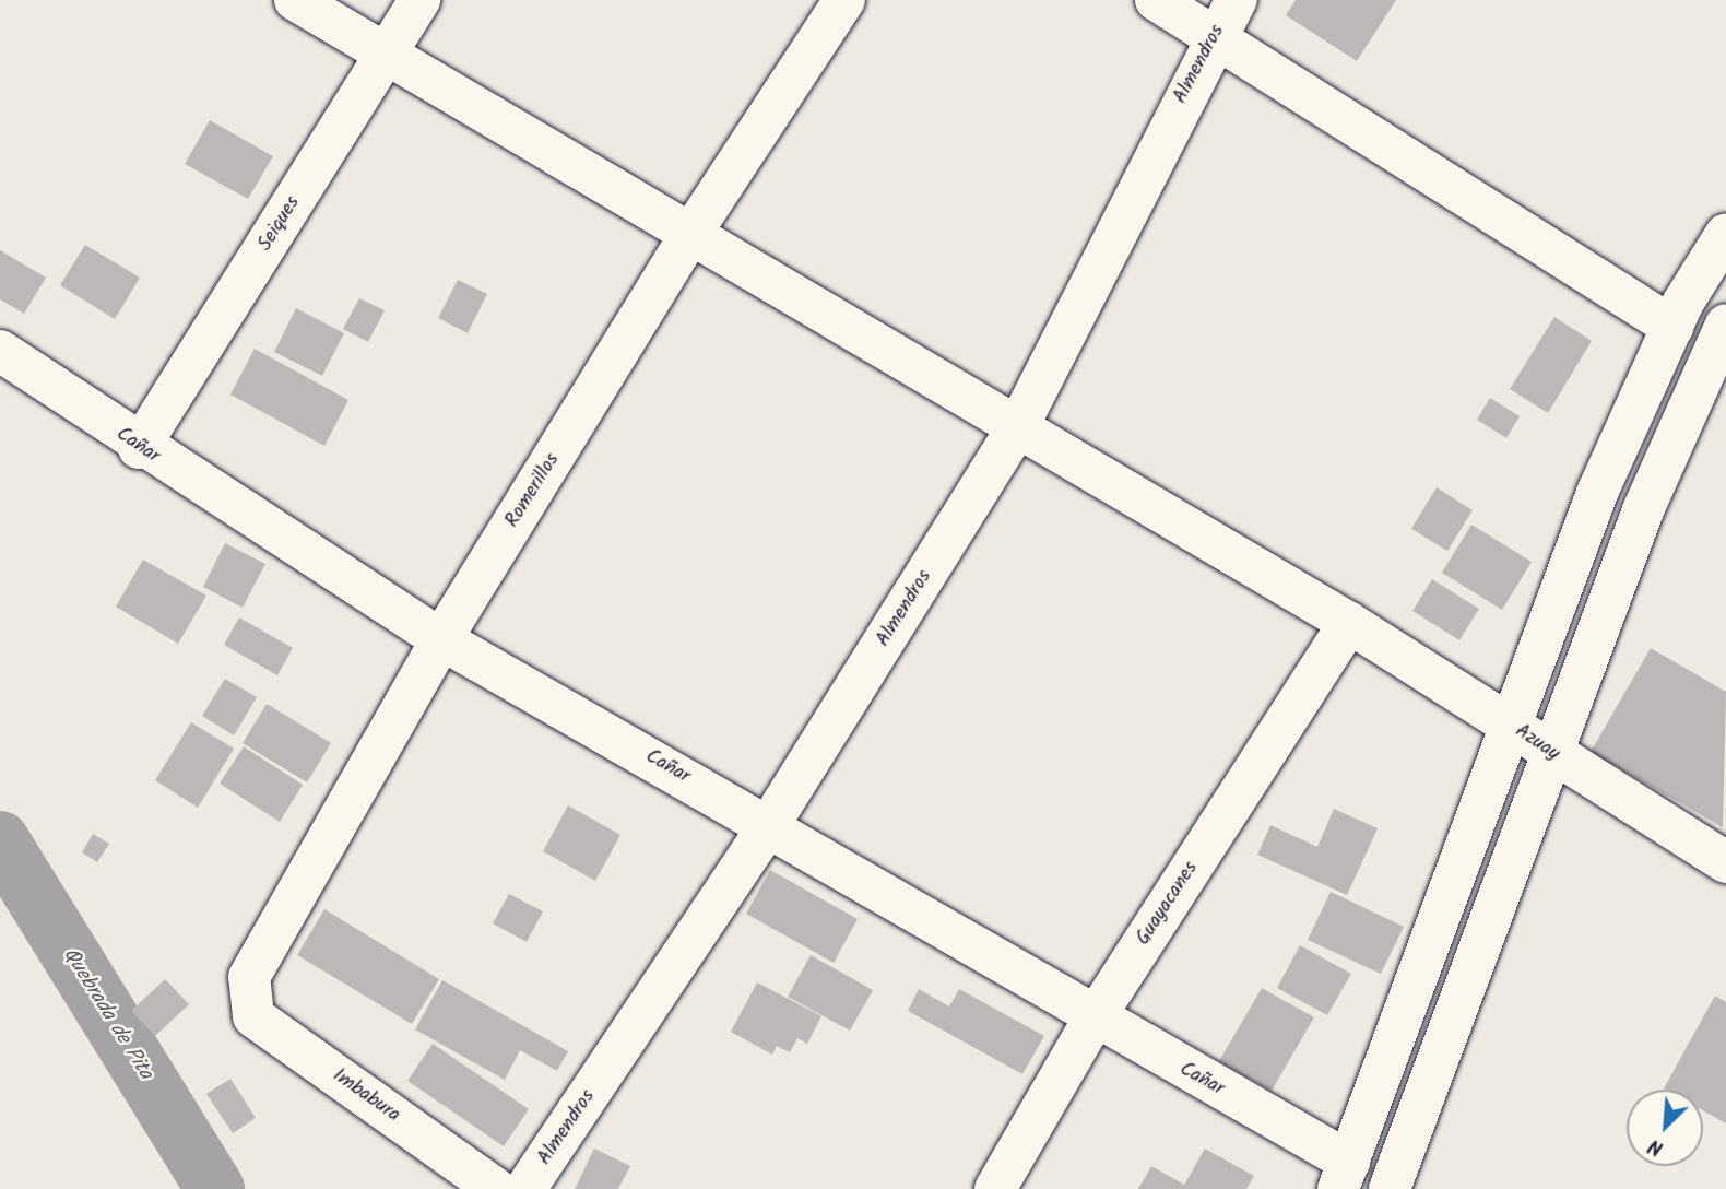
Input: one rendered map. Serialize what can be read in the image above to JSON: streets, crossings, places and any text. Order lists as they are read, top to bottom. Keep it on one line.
{"streets":{"street":["Almendros","Seiques","Cañar","Romerillos","Azuay","Guayacanes","Imbabura"]},"crossings":[["Almendros","Cañar"],["Almendros","Azuay"],["Seiques","Cañar"],["Seiques","Azuay"],["Cañar","Romerillos"],["Cañar","Guayacanes"],["Romerillos","Azuay"],["Romerillos","Imbabura"],["Azuay","Guayacanes"]],"water":["Quebrada de Pita"],"north":"bottom left"}
